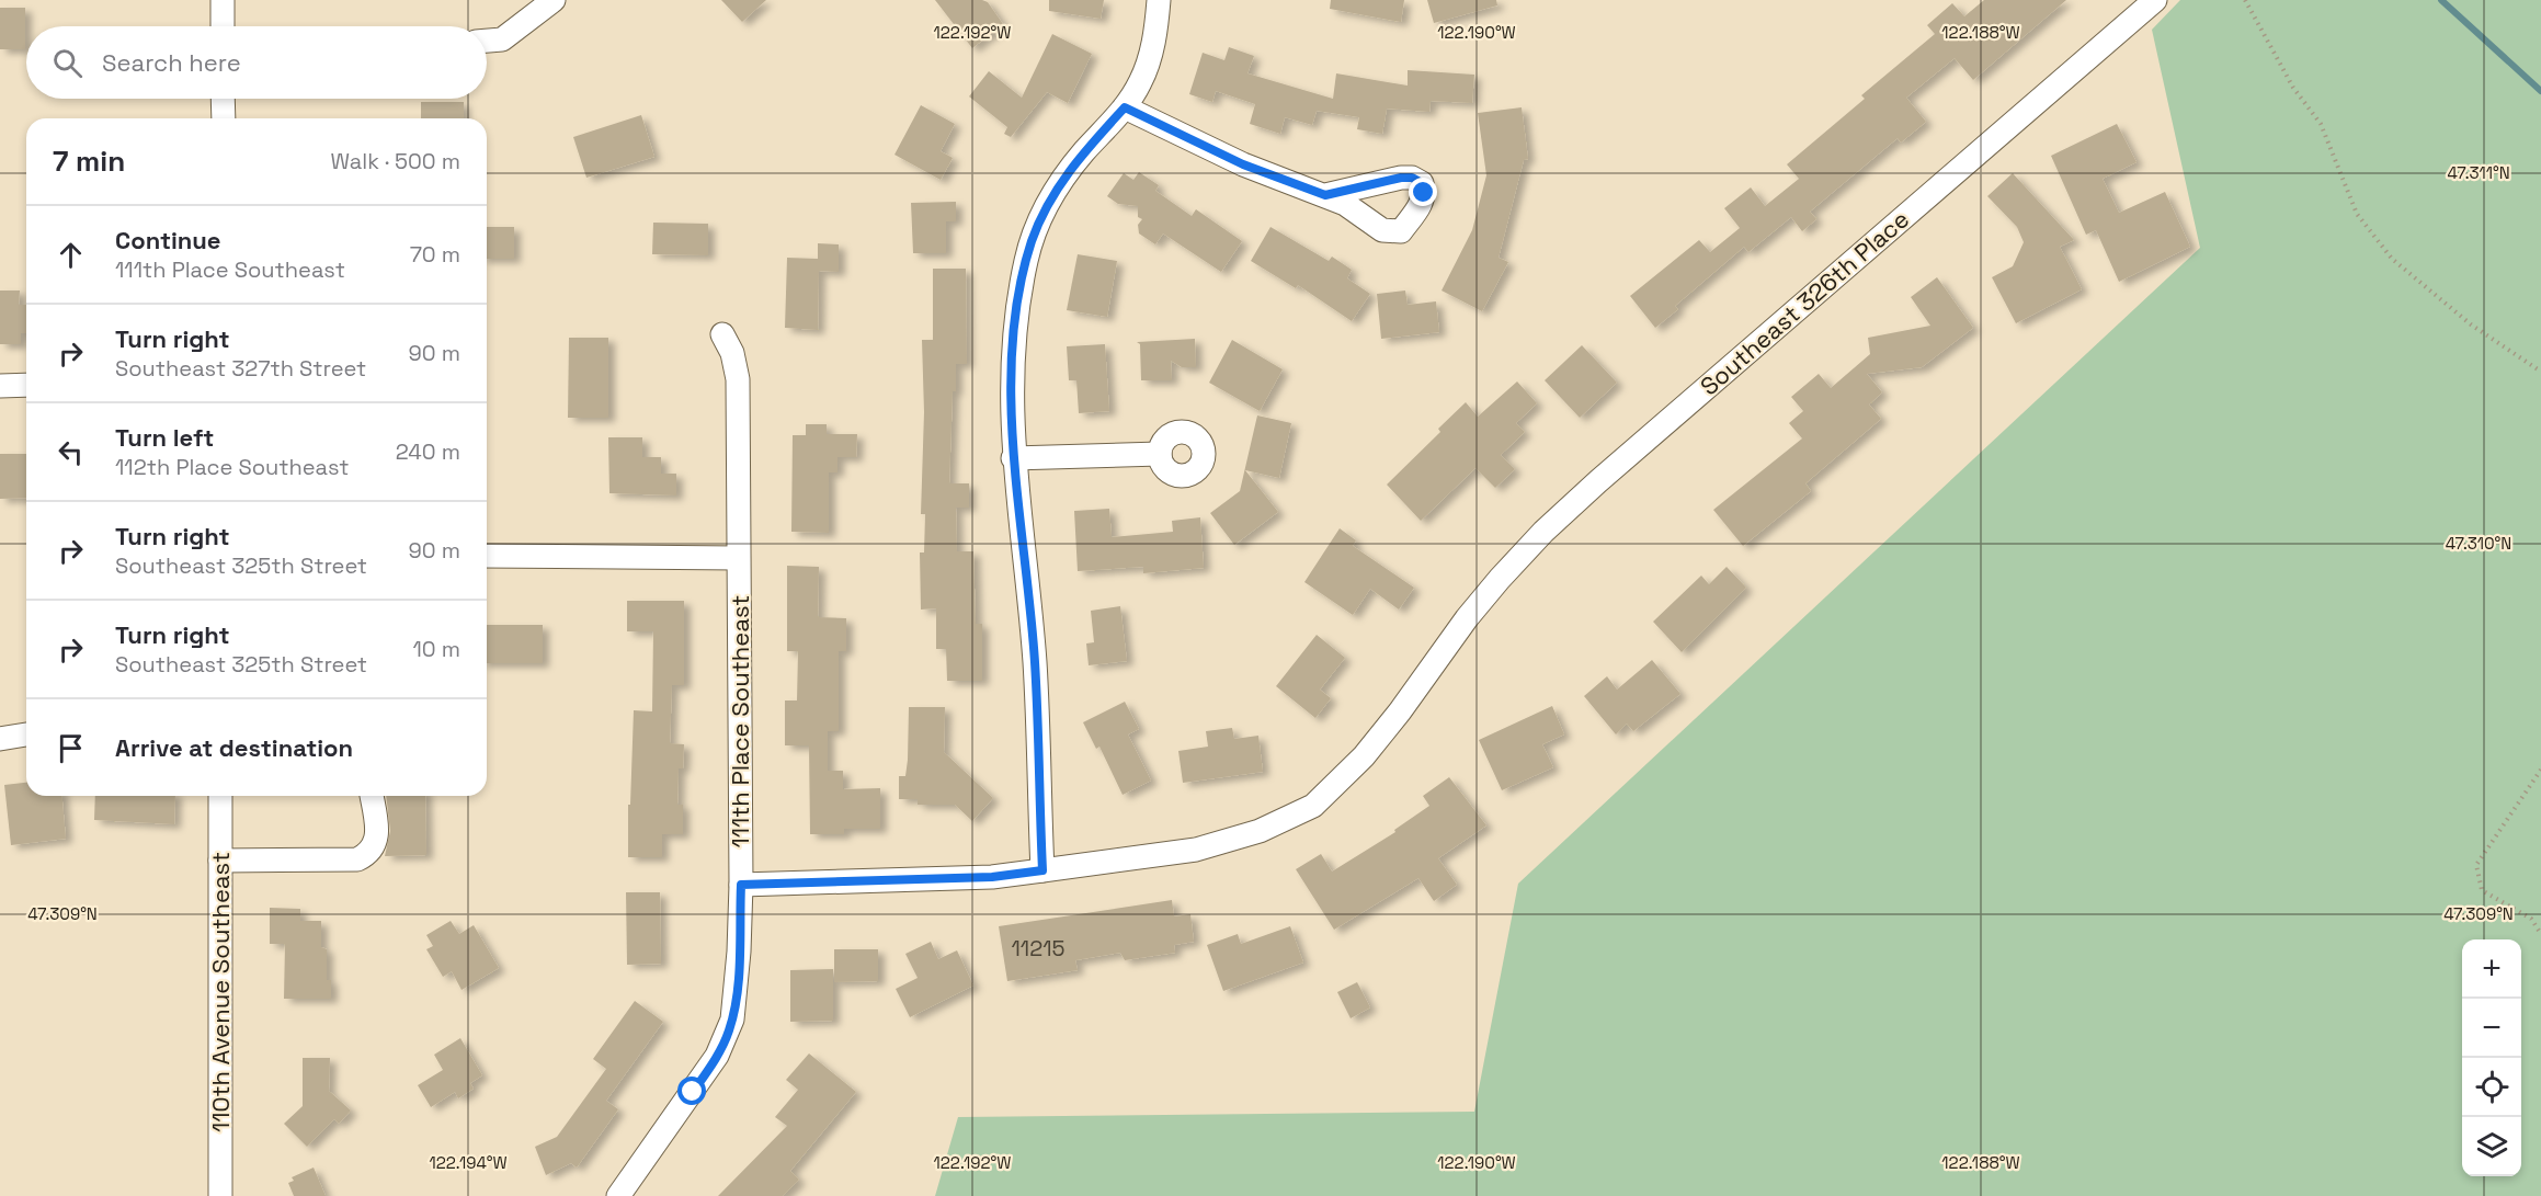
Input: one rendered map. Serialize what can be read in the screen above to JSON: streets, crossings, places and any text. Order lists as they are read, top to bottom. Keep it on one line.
{"streets":{"street":["Southeast 326th Place","111th Place Southeast","110th Avenue Southeast"]},"crossings":[["Southeast 326th Place","111th Place Southeast"]],"house_numbers":["11215"],"page":{"search":"Search here","heading":["7 min","Walk · 500 m"],"list":[["Continue","111th Place Southeast","70 m"],["Turn right","Southeast 327th Street","90 m"],["Turn left","112th Place Southeast","240 m"],["Turn right","Southeast 325th Street","90 m"],["Turn right","Southeast 325th Street","10 m"],"Arrive at destination"],"map_buttons":["+","−"]},"coordinates":["122.192°W","122.190°W","122.188°W","47.311°N","47.310°N","47.309°N","122.194°W"]}
